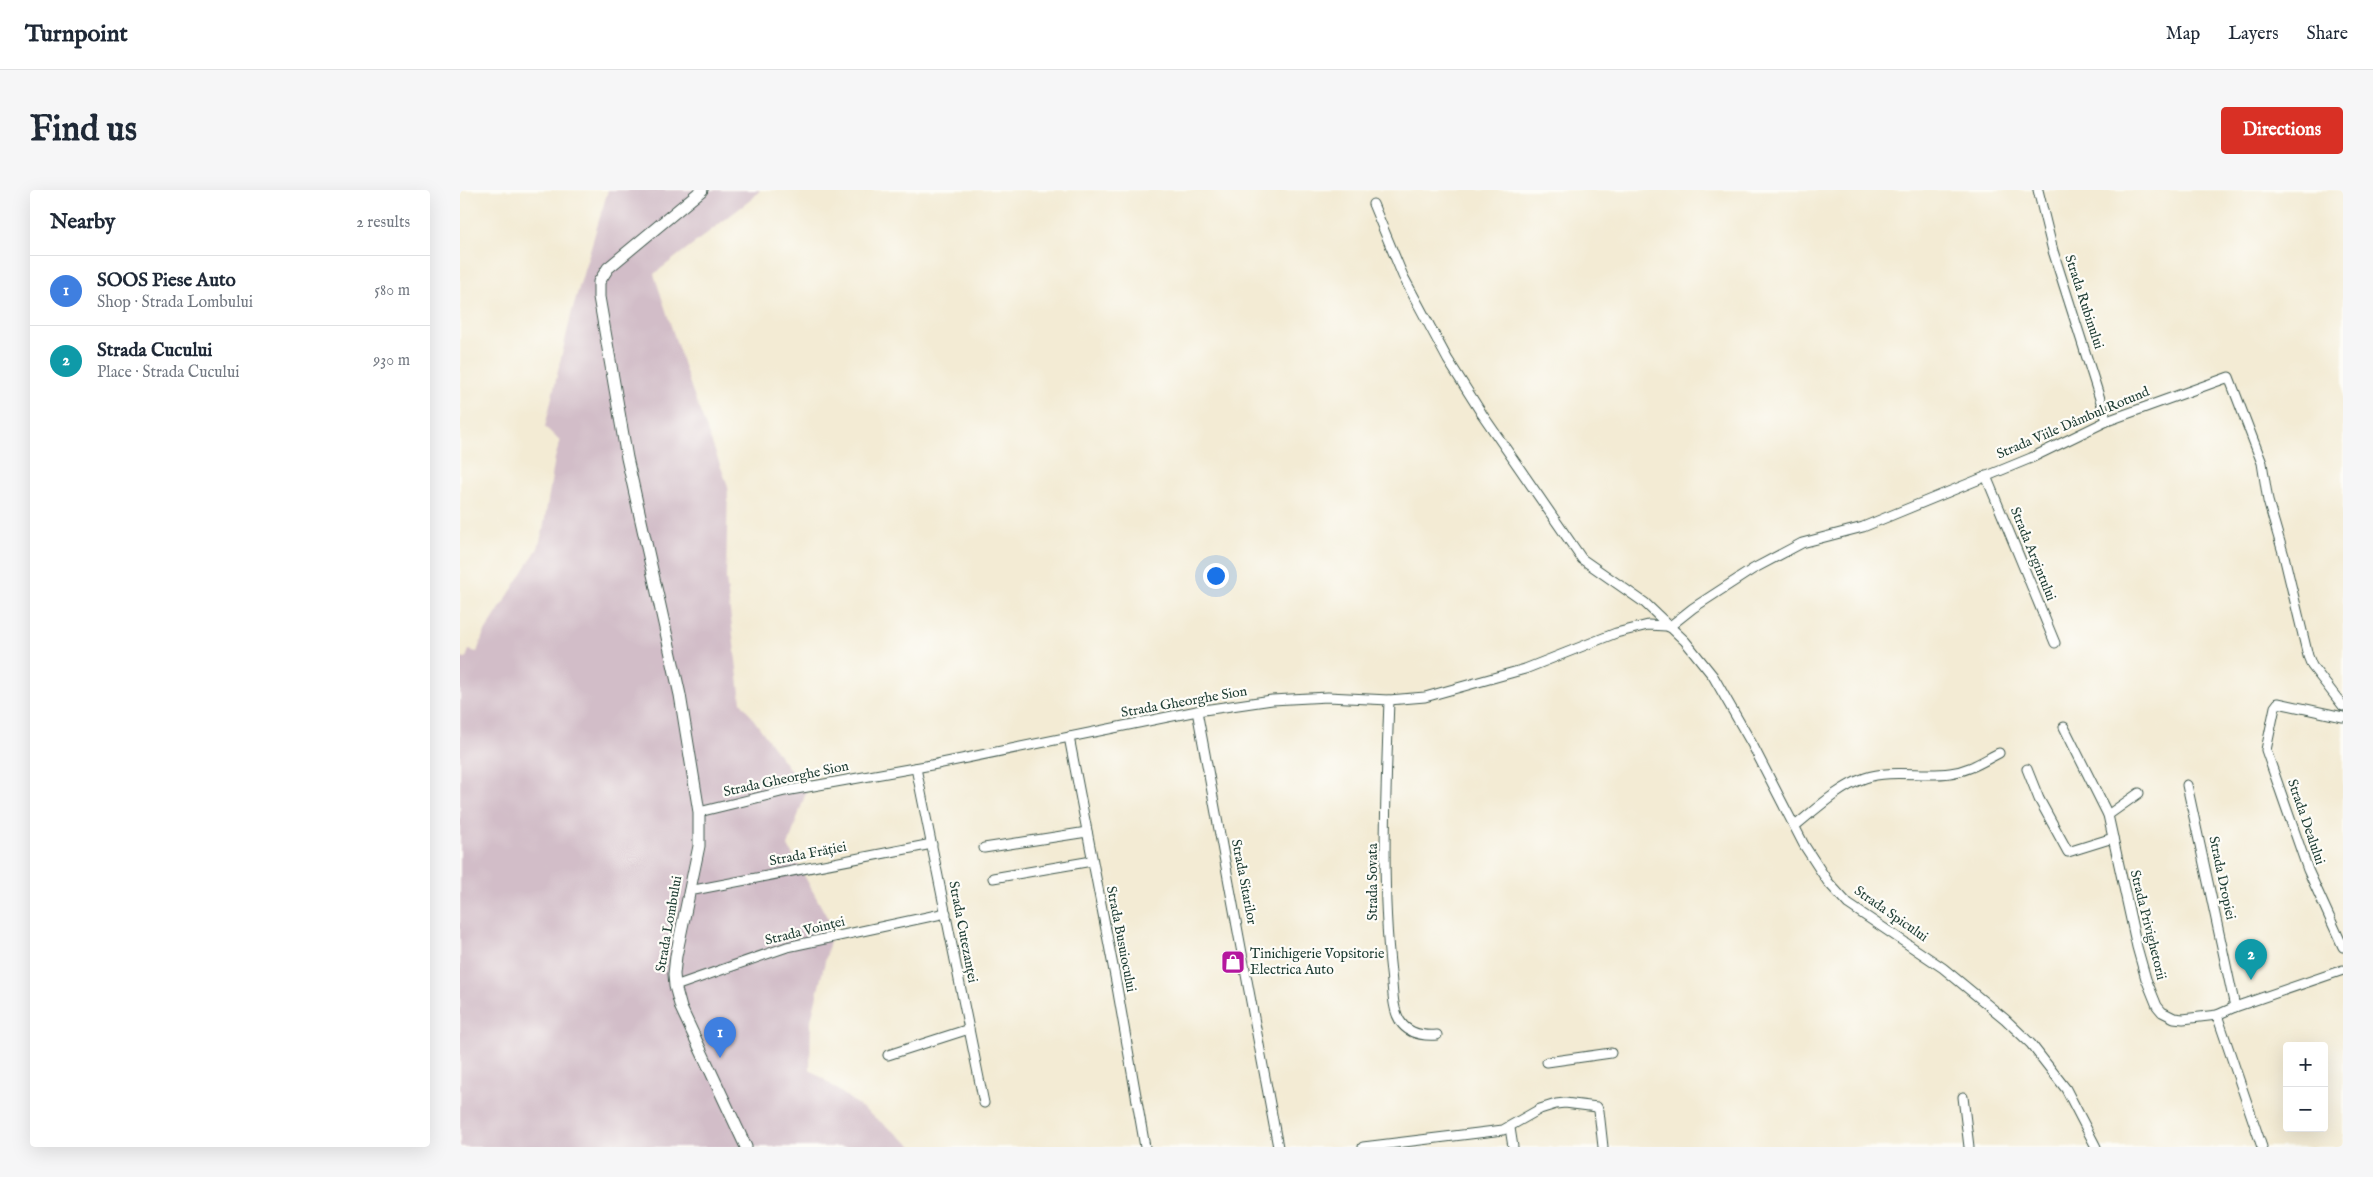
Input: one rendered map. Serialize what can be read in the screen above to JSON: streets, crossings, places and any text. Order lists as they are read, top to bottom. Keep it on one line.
{"streets":{"street":["Strada Rubinului","Strada Viile Dâmbul Rotund","Strada Argintului","Strada Gheorghe Sion","Strada Dealului","Strada Frăției","Strada Dropiei","Strada Sitarilor","Strada Sovata","Strada Spicului","Strada Lombului","Strada Privighetorii","Strada Voinței","Strada Cutezanței","Strada Busuiocului"]},"crossings":[["Strada Rubinului","Strada Viile Dâmbul Rotund"],["Strada Viile Dâmbul Rotund","Strada Argintului"],["Strada Viile Dâmbul Rotund","Strada Gheorghe Sion"],["Strada Viile Dâmbul Rotund","Strada Spicului"],["Strada Gheorghe Sion","Strada Sitarilor"],["Strada Gheorghe Sion","Strada Sovata"],["Strada Gheorghe Sion","Strada Spicului"],["Strada Gheorghe Sion","Strada Lombului"],["Strada Gheorghe Sion","Strada Cutezanței"],["Strada Gheorghe Sion","Strada Busuiocului"],["Strada Frăției","Strada Lombului"],["Strada Frăției","Strada Cutezanței"],["Strada Lombului","Strada Voinței"],["Strada Voinței","Strada Cutezanței"]],"places":{"shop":["Tinichigerie Vopsitorie Electrica Auto"]},"page":{"header":"Turnpoint","nav":["Map","Layers","Share"],"buttons":"Directions","title":"Find us","heading":["Nearby","2 results"],"list":[{"mark":"1","name":"SOOS Piese Auto","note":"Shop · Strada Lombului","value":"580 m"},{"mark":"2","name":"Strada Cucului","note":"Place · Strada Cucului","value":"930 m"}],"pins":["2","1"],"map_buttons":["+","−"]}}
